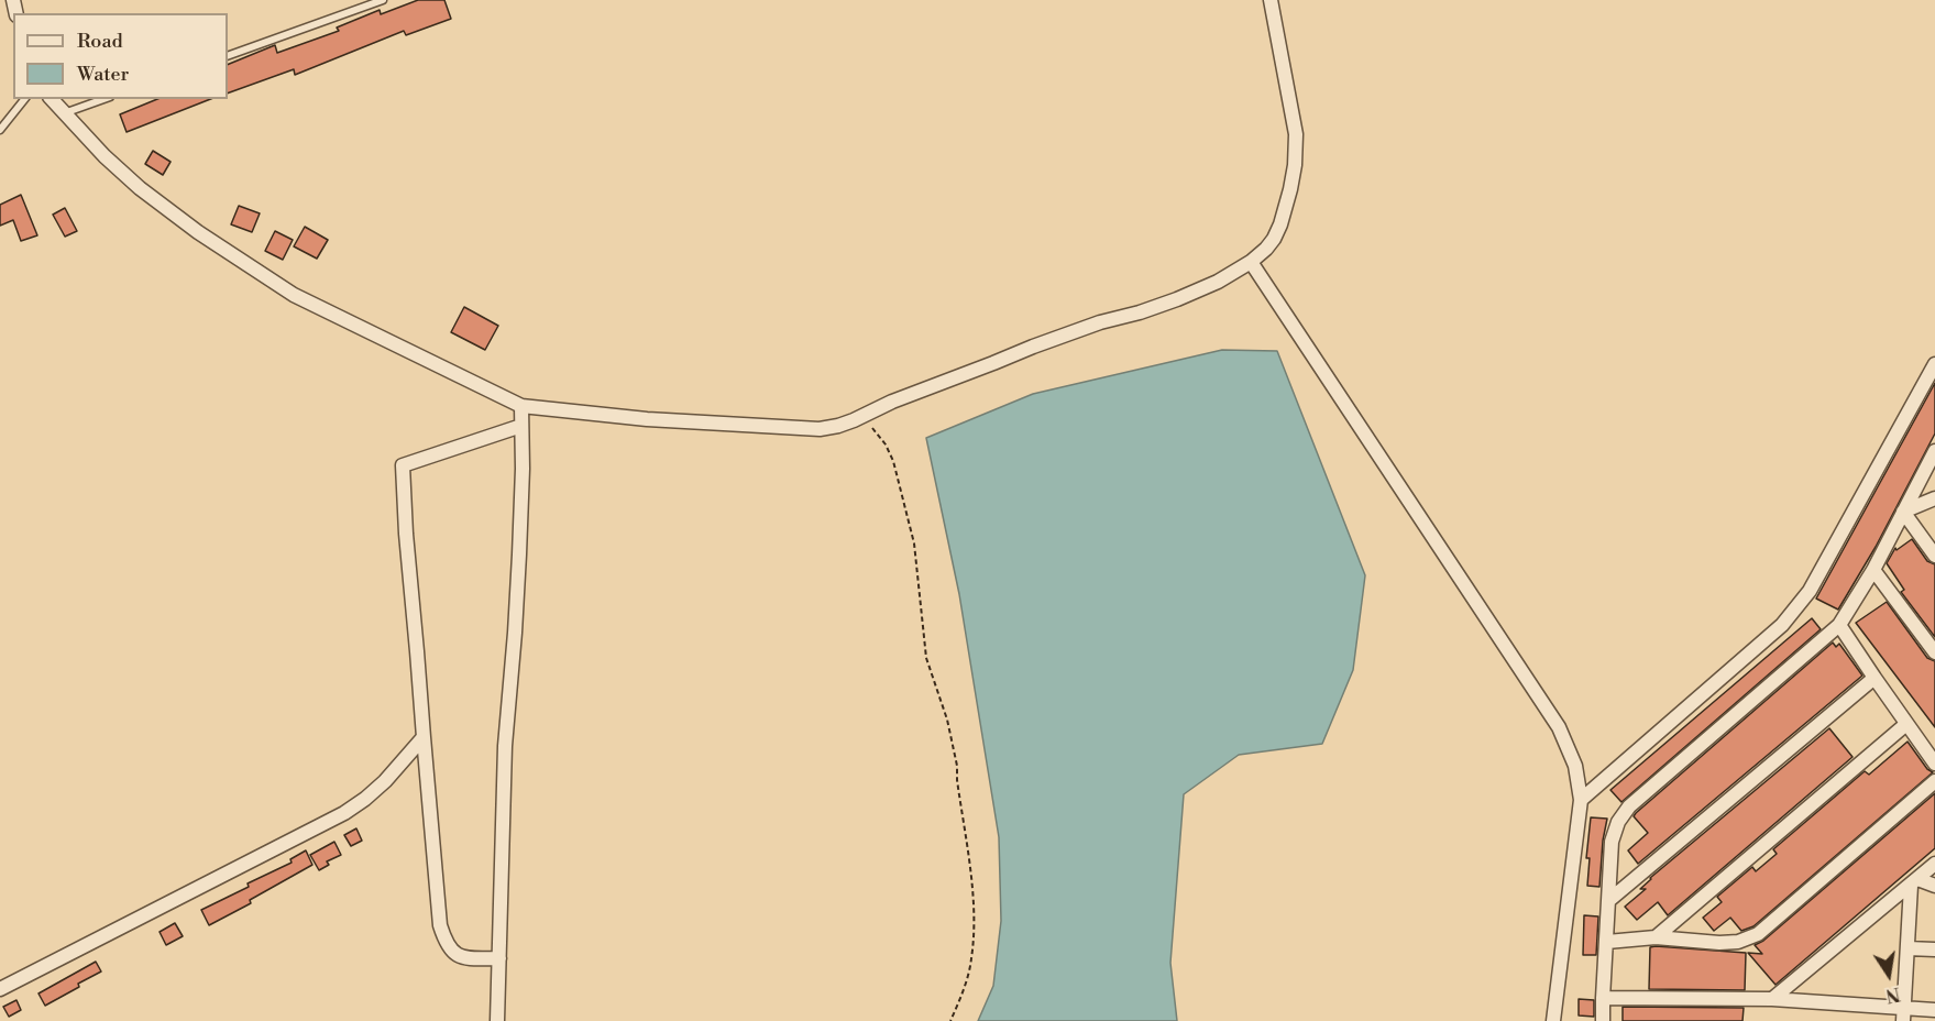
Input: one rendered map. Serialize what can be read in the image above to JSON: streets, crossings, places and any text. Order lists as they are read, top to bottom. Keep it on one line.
{"legend":["Road","Water"],"north":"bottom"}
